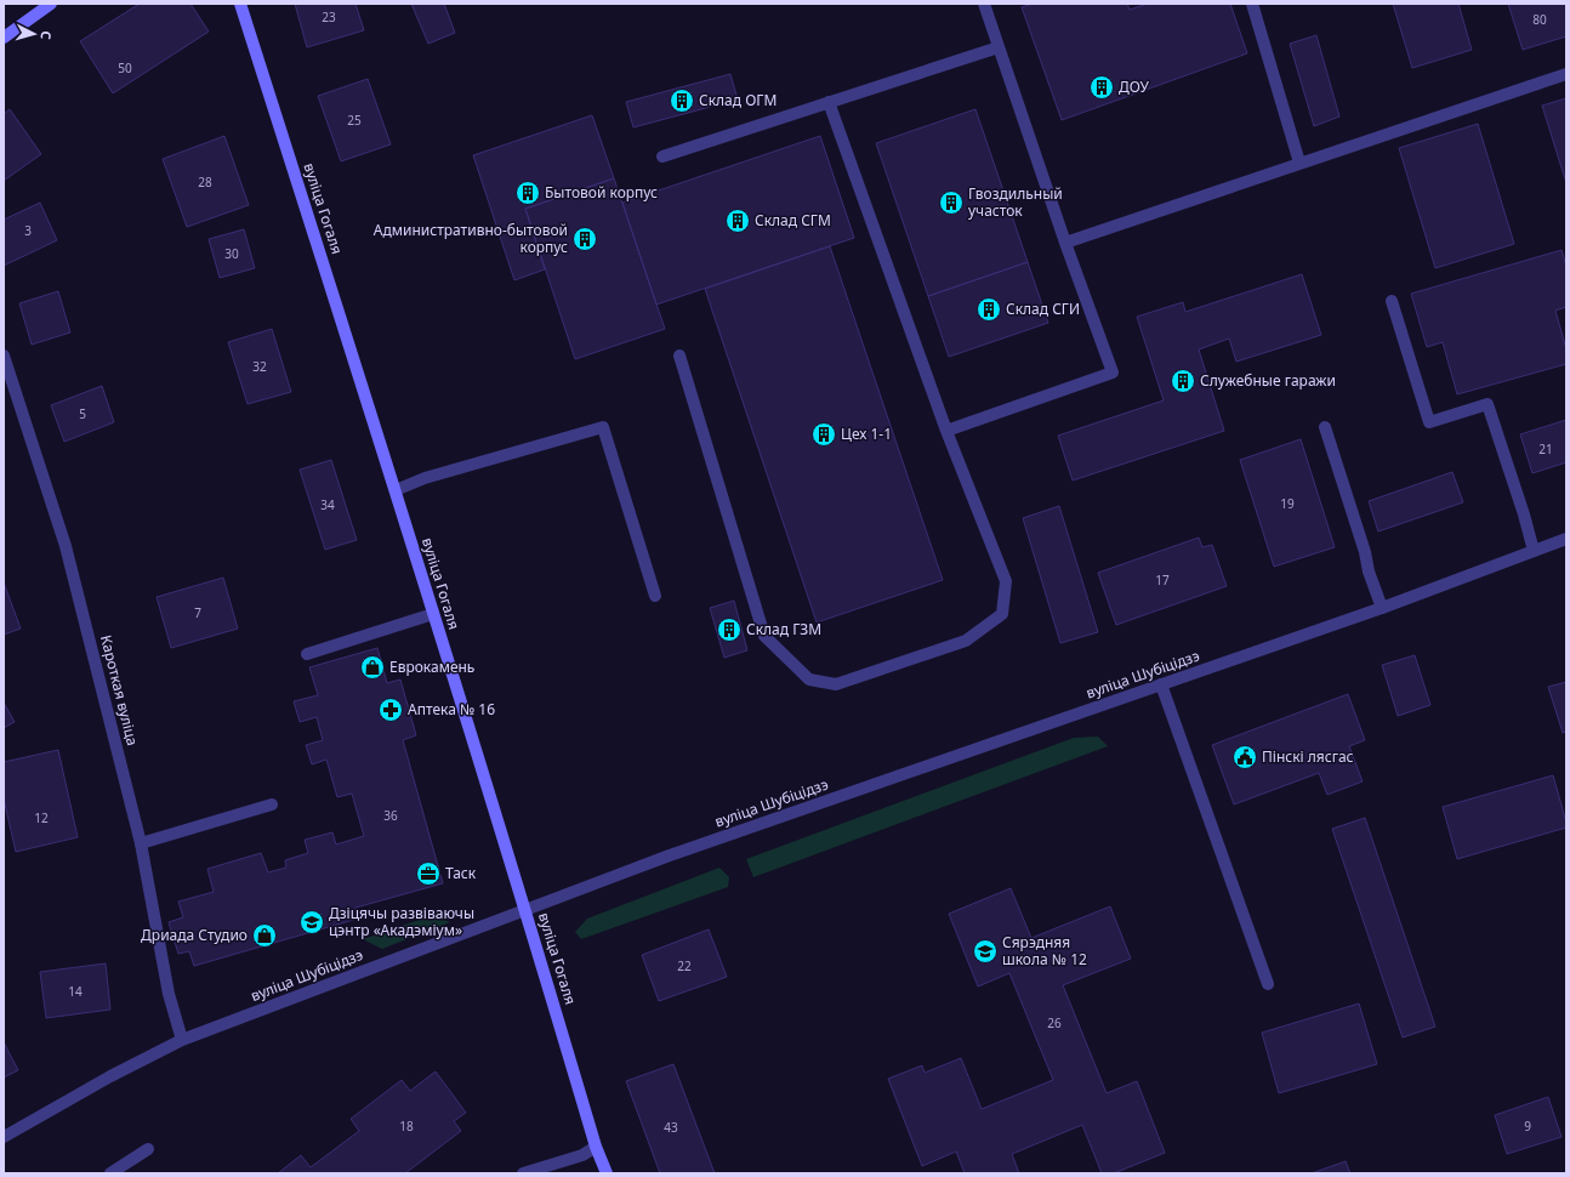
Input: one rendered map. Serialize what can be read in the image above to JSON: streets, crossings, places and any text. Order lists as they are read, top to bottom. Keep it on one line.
{"streets":{"street":["вуліца Гогаля","вуліца Шубіцідзэ","Кароткая вуліца"]},"crossings":[["вуліца Гогаля","вуліца Шубіцідзэ"],["вуліца Шубіцідзэ","Кароткая вуліца"]],"places":{"building":["ДОУ","Склад ОГМ","Бытовой корпус","Гвоздильный участок","Склад СГМ","Административно-бытовой корпус","Склад СГИ","Служебные гаражи","Цех 1-1","Склад ГЗМ"],"shop":["Еврокамень","Дриада Студио"],"pharmacy":["Аптека № 16"],"public building":["Пінскі лясгас"],"office":["Таск"],"school or university":["Дзіцячы развіваючы цэнтр «Акадэміум»","Сярэдняя школа № 12"]},"house_numbers":["23","80","50","25","28","3","30","32","5","21","19","34","17","7","36","12","22","14","26","18","9","43"],"north":"right"}
